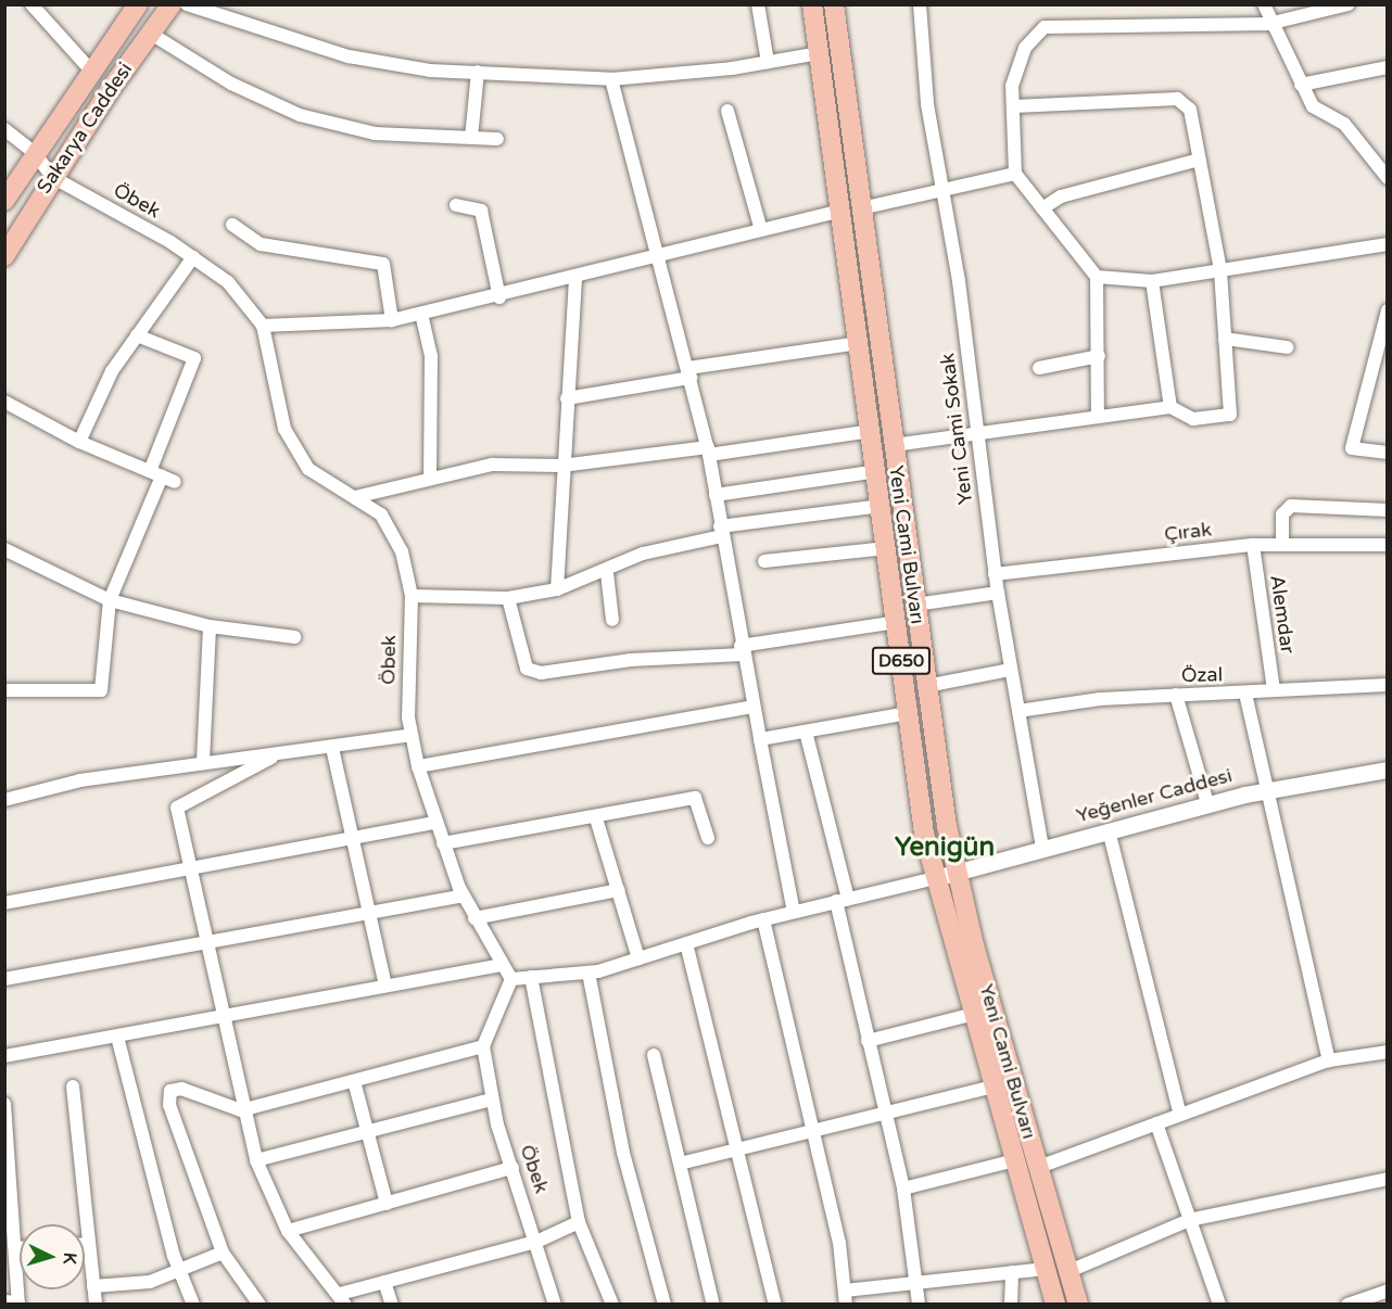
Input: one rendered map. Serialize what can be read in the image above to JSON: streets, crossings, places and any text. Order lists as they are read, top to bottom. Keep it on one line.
{"streets":{"main road":["Sakarya Caddesi","Yeni Cami Bulvarı","D650"],"street":["Öbek","Yeni Cami Sokak","Çırak","Alemdar","Özal","Yeğenler Caddesi"]},"crossings":[["Sakarya Caddesi","Öbek"],["Yeni Cami Sokak","Çırak"],["Yeni Cami Sokak","Özal"],["Yeni Cami Sokak","Yeğenler Caddesi"],["Çırak","Alemdar"],["Yeni Cami Bulvarı","Yeğenler Caddesi"],["Alemdar","Özal"]],"districts":["Yenigün"],"north":"right"}
